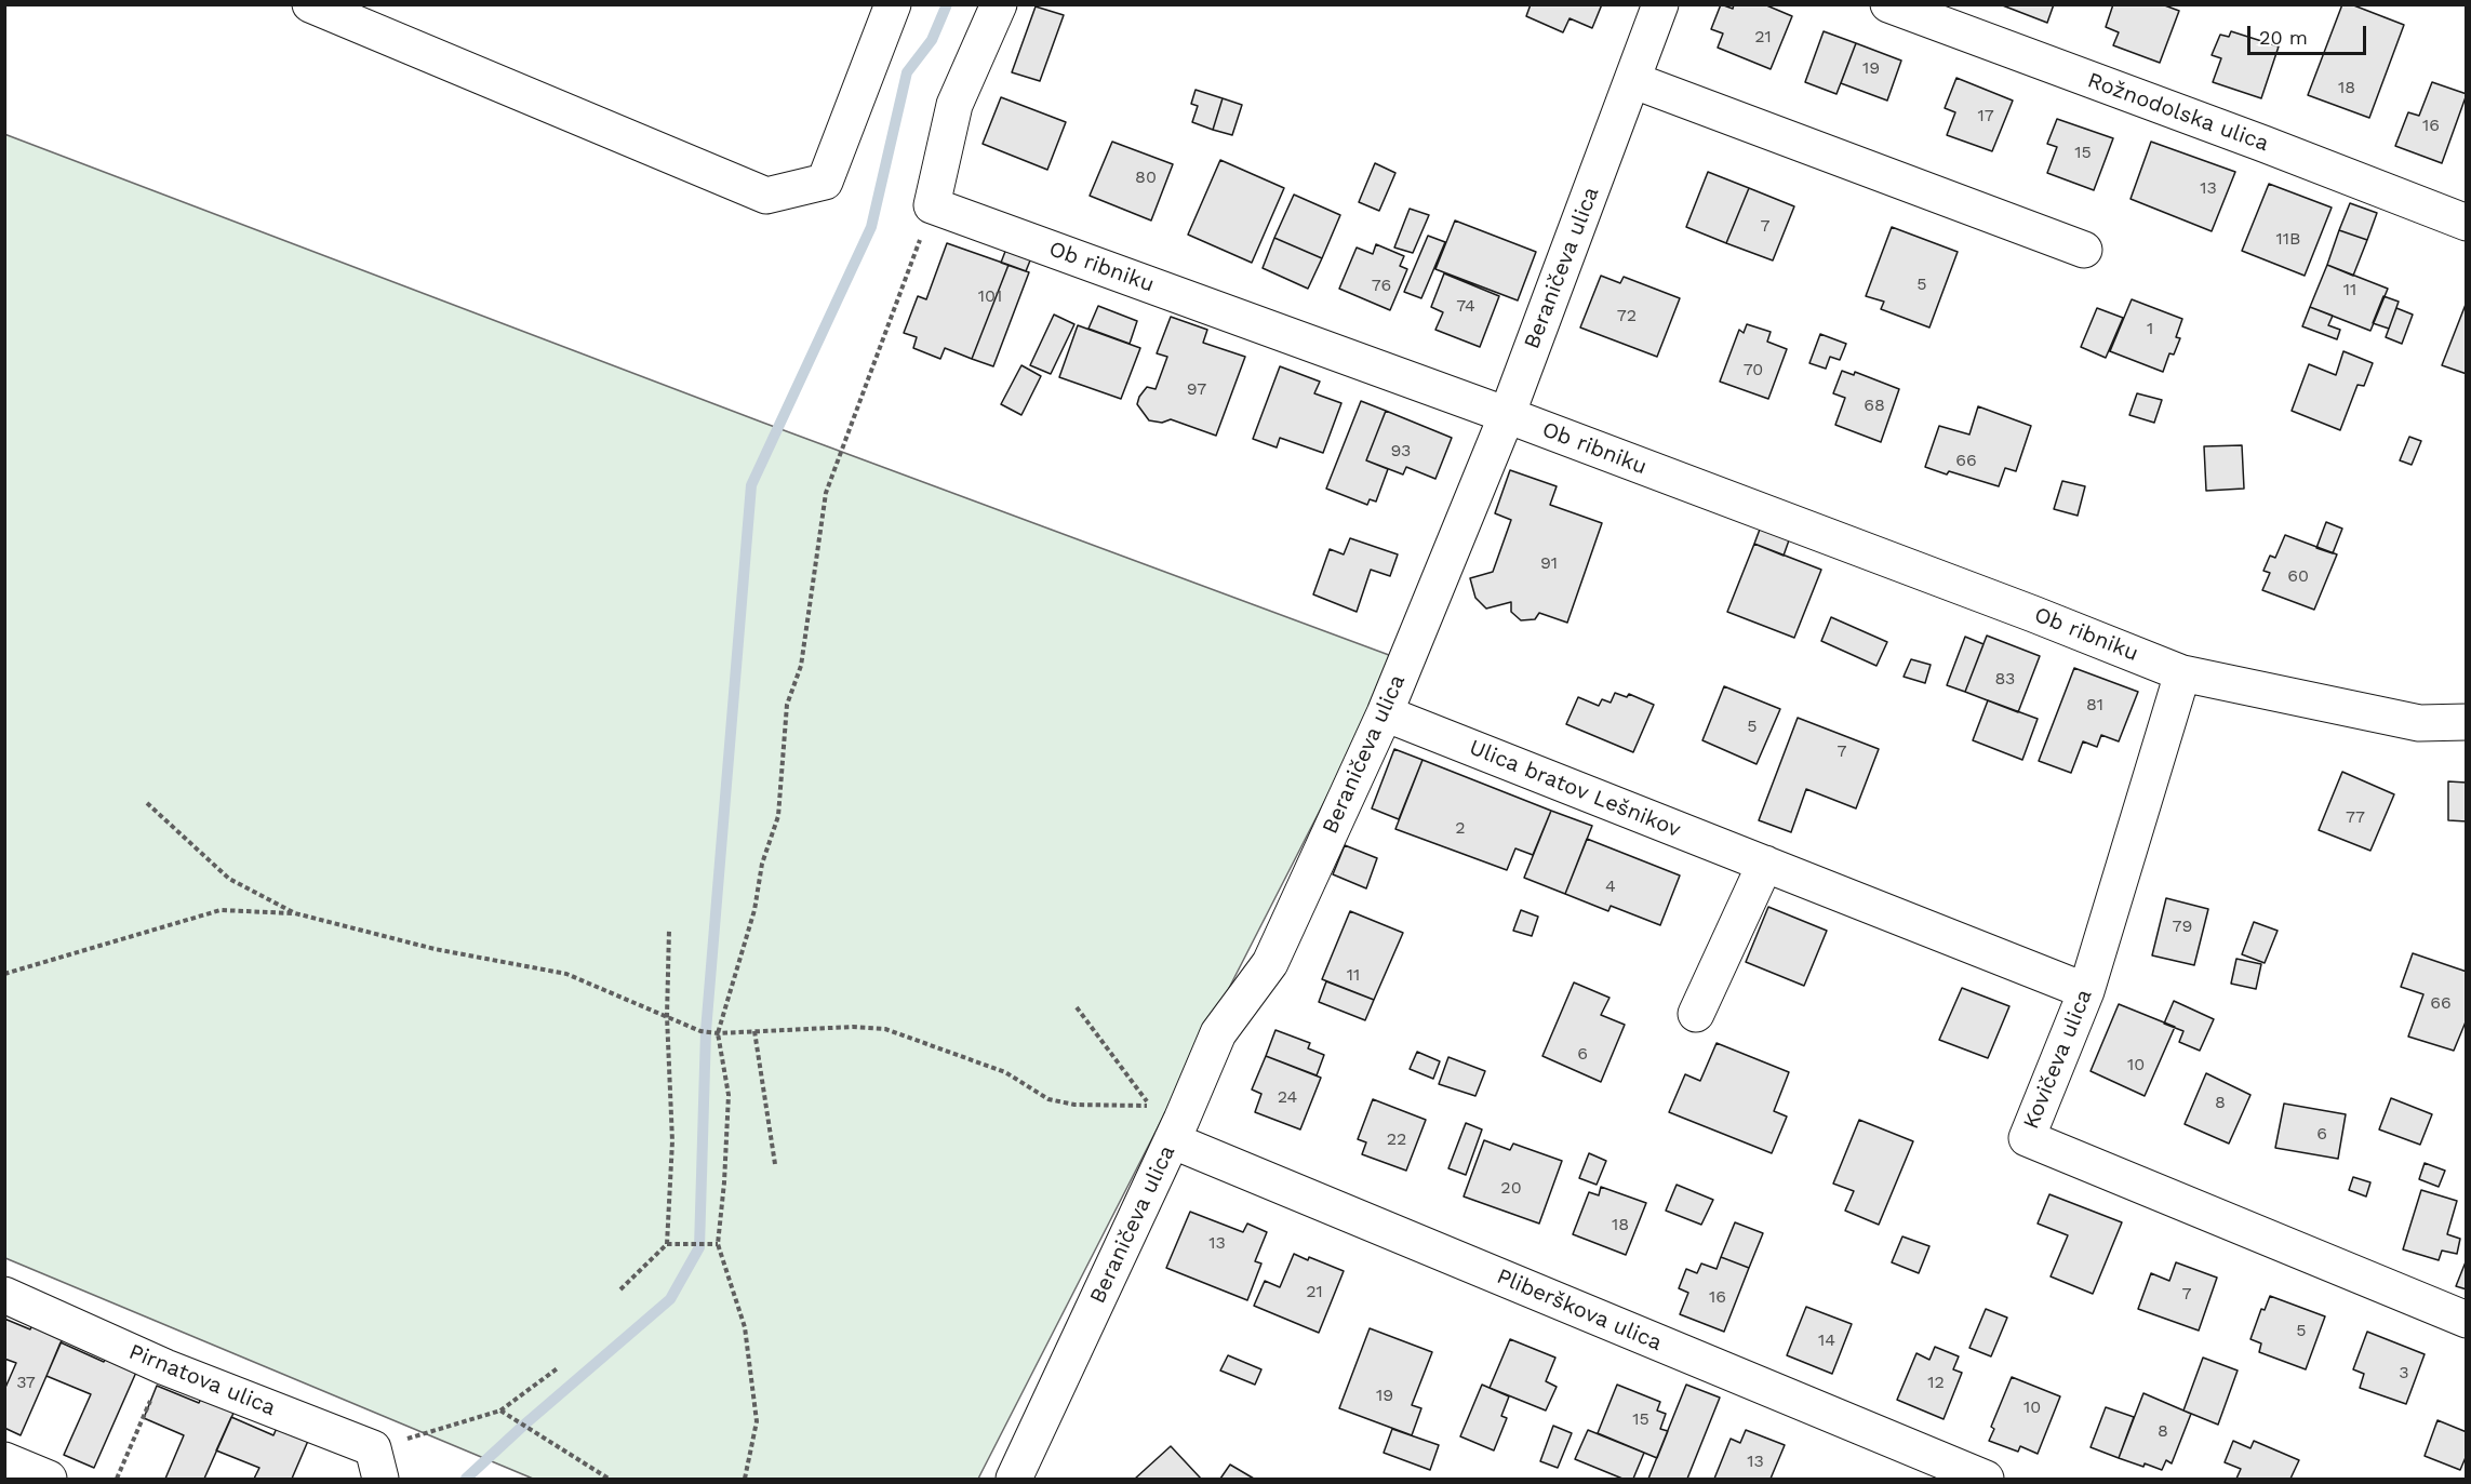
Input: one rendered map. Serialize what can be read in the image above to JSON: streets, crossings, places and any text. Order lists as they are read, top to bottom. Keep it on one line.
{"streets":{"street":["Rožnodolska ulica","Ob ribniku","Beraničeva ulica","Ulica bratov Lešnikov","Kovičeva ulica","Pliberškova ulica","Pirnatova ulica"]},"crossings":[["Ob ribniku","Beraničeva ulica"],["Ob ribniku","Kovičeva ulica"],["Beraničeva ulica","Ulica bratov Lešnikov"],["Beraničeva ulica","Pliberškova ulica"],["Ulica bratov Lešnikov","Kovičeva ulica"]],"house_numbers":["21","19","18","17","16","15","80","13","7","11B","5","76","11","101","74","72","1","70","97","68","93","66","91","60","83","81","5","7","77","2","4","79","11","66","6","10","24","8","6","22","20","18","13","21","7","16","5","14","3","37","12","19","10","15","8","13"],"scale_bar":"20 m"}
